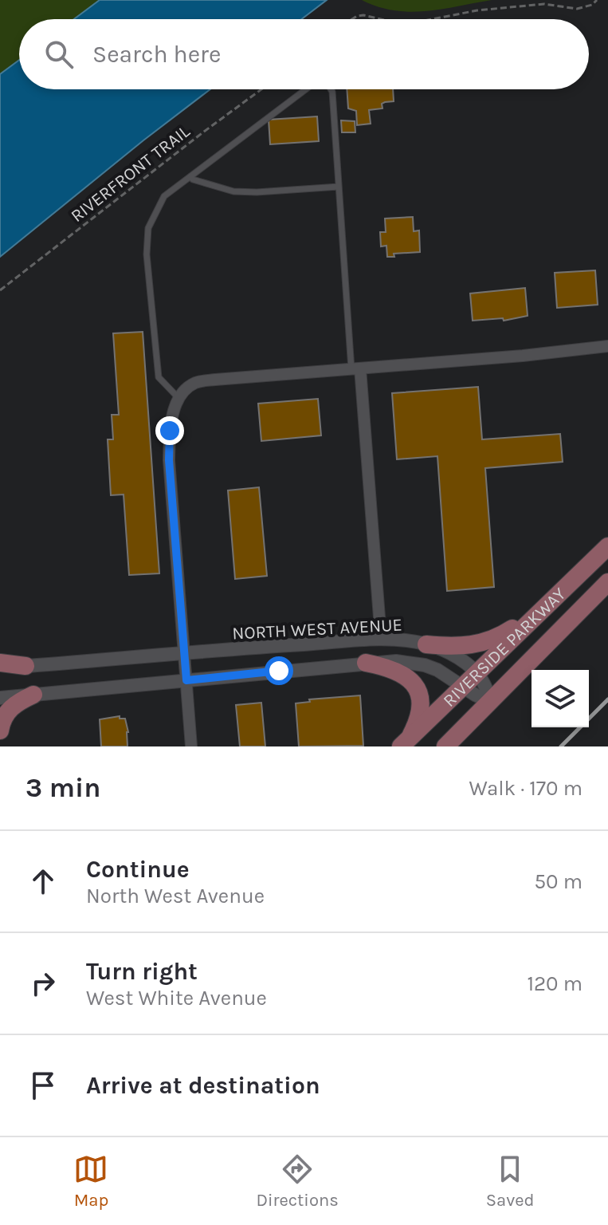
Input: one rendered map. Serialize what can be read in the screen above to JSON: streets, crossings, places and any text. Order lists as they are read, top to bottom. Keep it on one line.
{"streets":{"main road":["RIVERSIDE PARKWAY"],"street":["NORTH WEST AVENUE"],"path":["RIVERFRONT TRAIL"]},"crossings":[["NORTH WEST AVENUE","RIVERSIDE PARKWAY"]],"page":{"search":"Search here","heading":["3 min","Walk · 170 m"],"list":[["Continue","North West Avenue","50 m"],["Turn right","West White Avenue","120 m"],"Arrive at destination"],"nav":["Map","Directions","Saved"]}}
